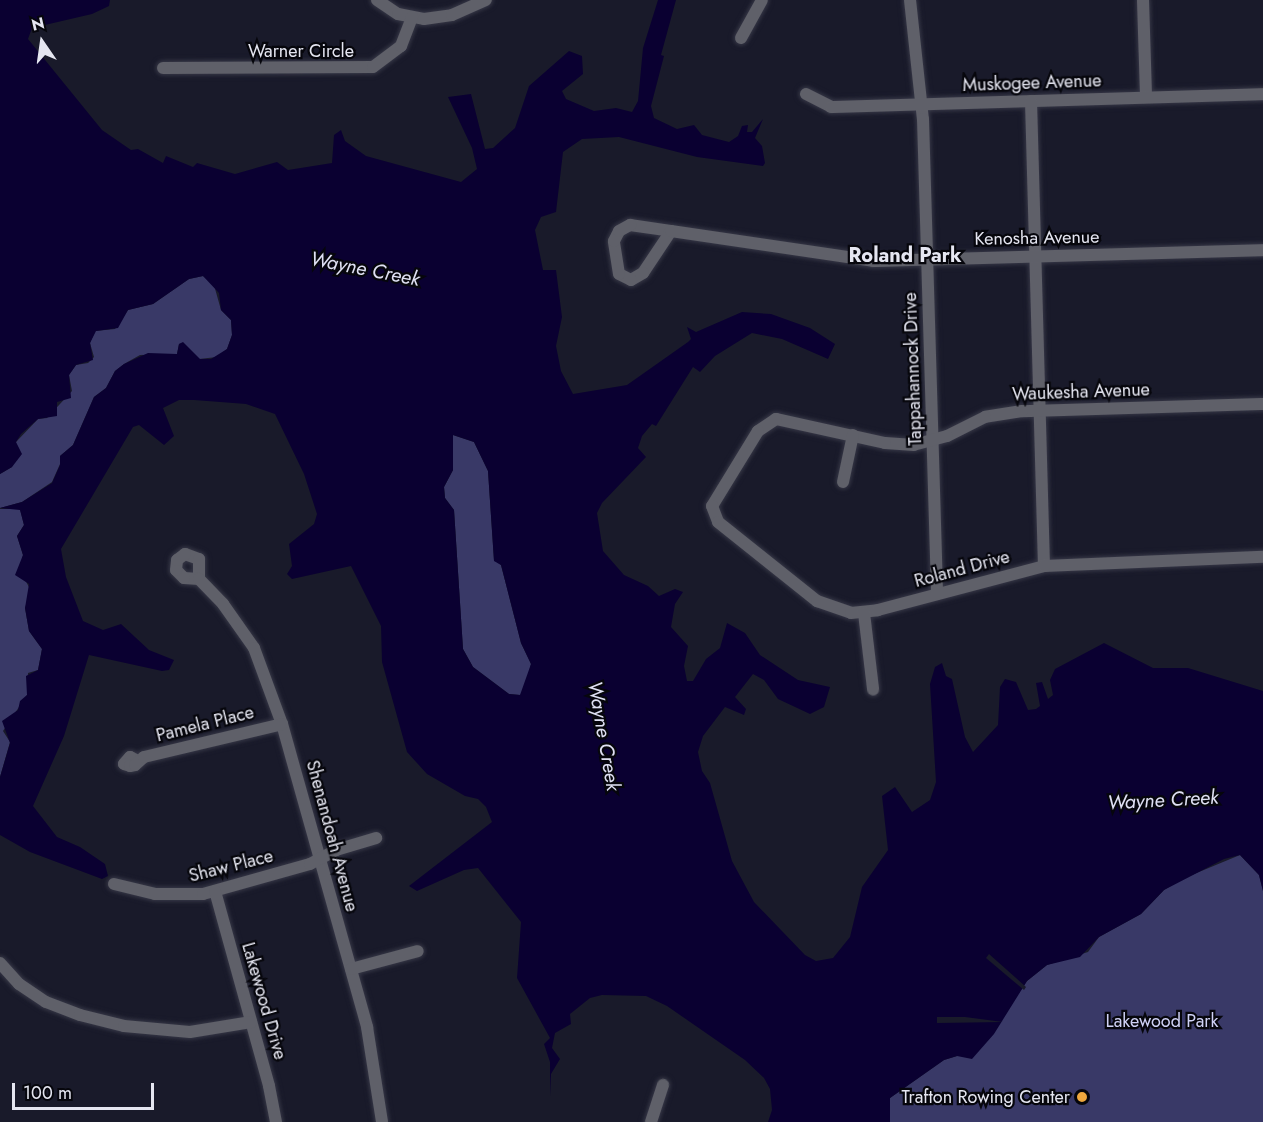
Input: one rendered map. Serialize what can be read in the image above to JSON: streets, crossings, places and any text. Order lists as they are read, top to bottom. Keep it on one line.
{"streets":{"street":["Warner Circle","Muskogee Avenue","Kenosha Avenue","Tappahannock Drive","Waukesha Avenue","Roland Drive","Pamela Place","Shenandoah Avenue","Shaw Place","Lakewood Drive"]},"crossings":[["Muskogee Avenue","Tappahannock Drive"],["Kenosha Avenue","Tappahannock Drive"],["Tappahannock Drive","Waukesha Avenue"],["Tappahannock Drive","Roland Drive"],["Waukesha Avenue","Roland Drive"],["Pamela Place","Shenandoah Avenue"],["Shenandoah Avenue","Shaw Place"],["Shaw Place","Lakewood Drive"]],"districts":["Roland Park"],"water":["Wayne Creek"],"parks":["Lakewood Park"],"places":["Trafton Rowing Center"],"scale_bar":"100 m","north":"top"}
